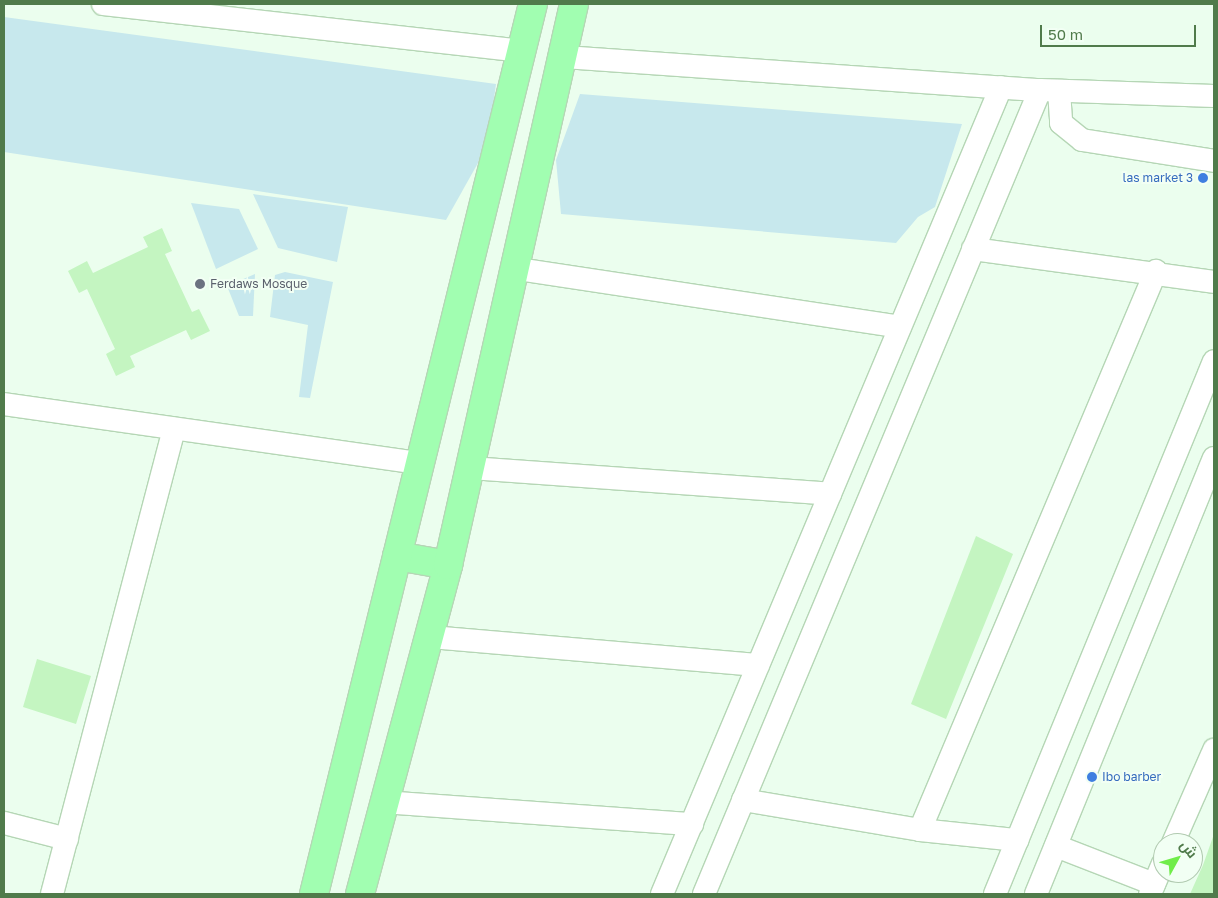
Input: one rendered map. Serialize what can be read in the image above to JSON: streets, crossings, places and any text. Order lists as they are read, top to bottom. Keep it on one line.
{"places":["las market 3","Ferdaws Mosque","Ibo barber"],"scale_bar":"50 m","north":"top right"}
